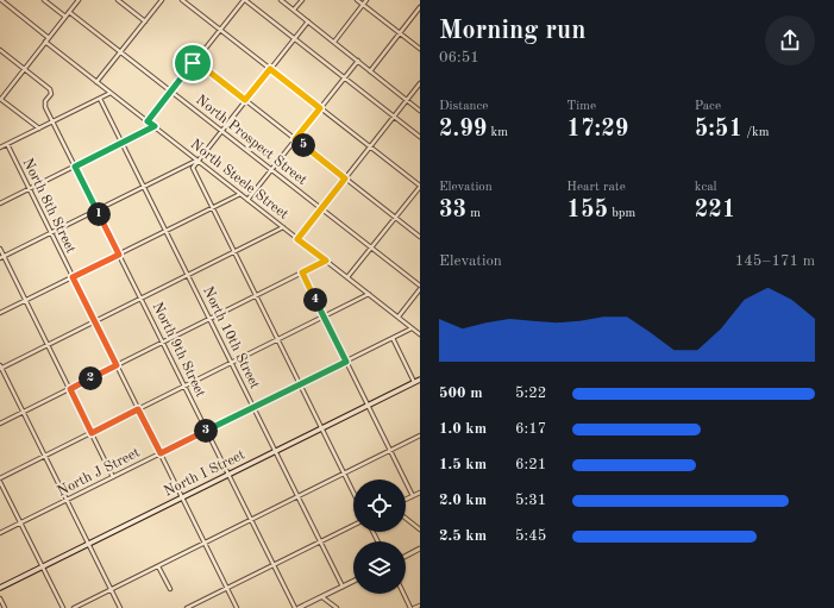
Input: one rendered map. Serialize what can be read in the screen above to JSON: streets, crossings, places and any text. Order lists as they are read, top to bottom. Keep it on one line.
{"streets":{"main road":["North I Street"],"street":["North Prospect Street","North Steele Street","North 8th Street","North 10th Street","North 9th Street","North J Street"]},"crossings":[["North Steele Street","North J Street"],["North 8th Street","North J Street"],["North 8th Street","North I Street"],["North 10th Street","North J Street"],["North 10th Street","North I Street"],["North 9th Street","North J Street"],["North 9th Street","North I Street"]],"page":{"heading":["Morning run","06:51"],"stats":[["Distance","2.99 km"],["Time","17:29"],["Pace","5:51 /km"],["Elevation","33 m"],["Heart rate","155 bpm"],["kcal","221"]],"pins":["5","1","4","2","3"],"chart":["Elevation","145–171 m"],"list":[{"name":"500 m","note":"5:22"},{"name":"1.0 km","note":"6:17"},{"name":"1.5 km","note":"6:21"},{"name":"2.0 km","note":"5:31"},{"name":"2.5 km","note":"5:45"}]}}
